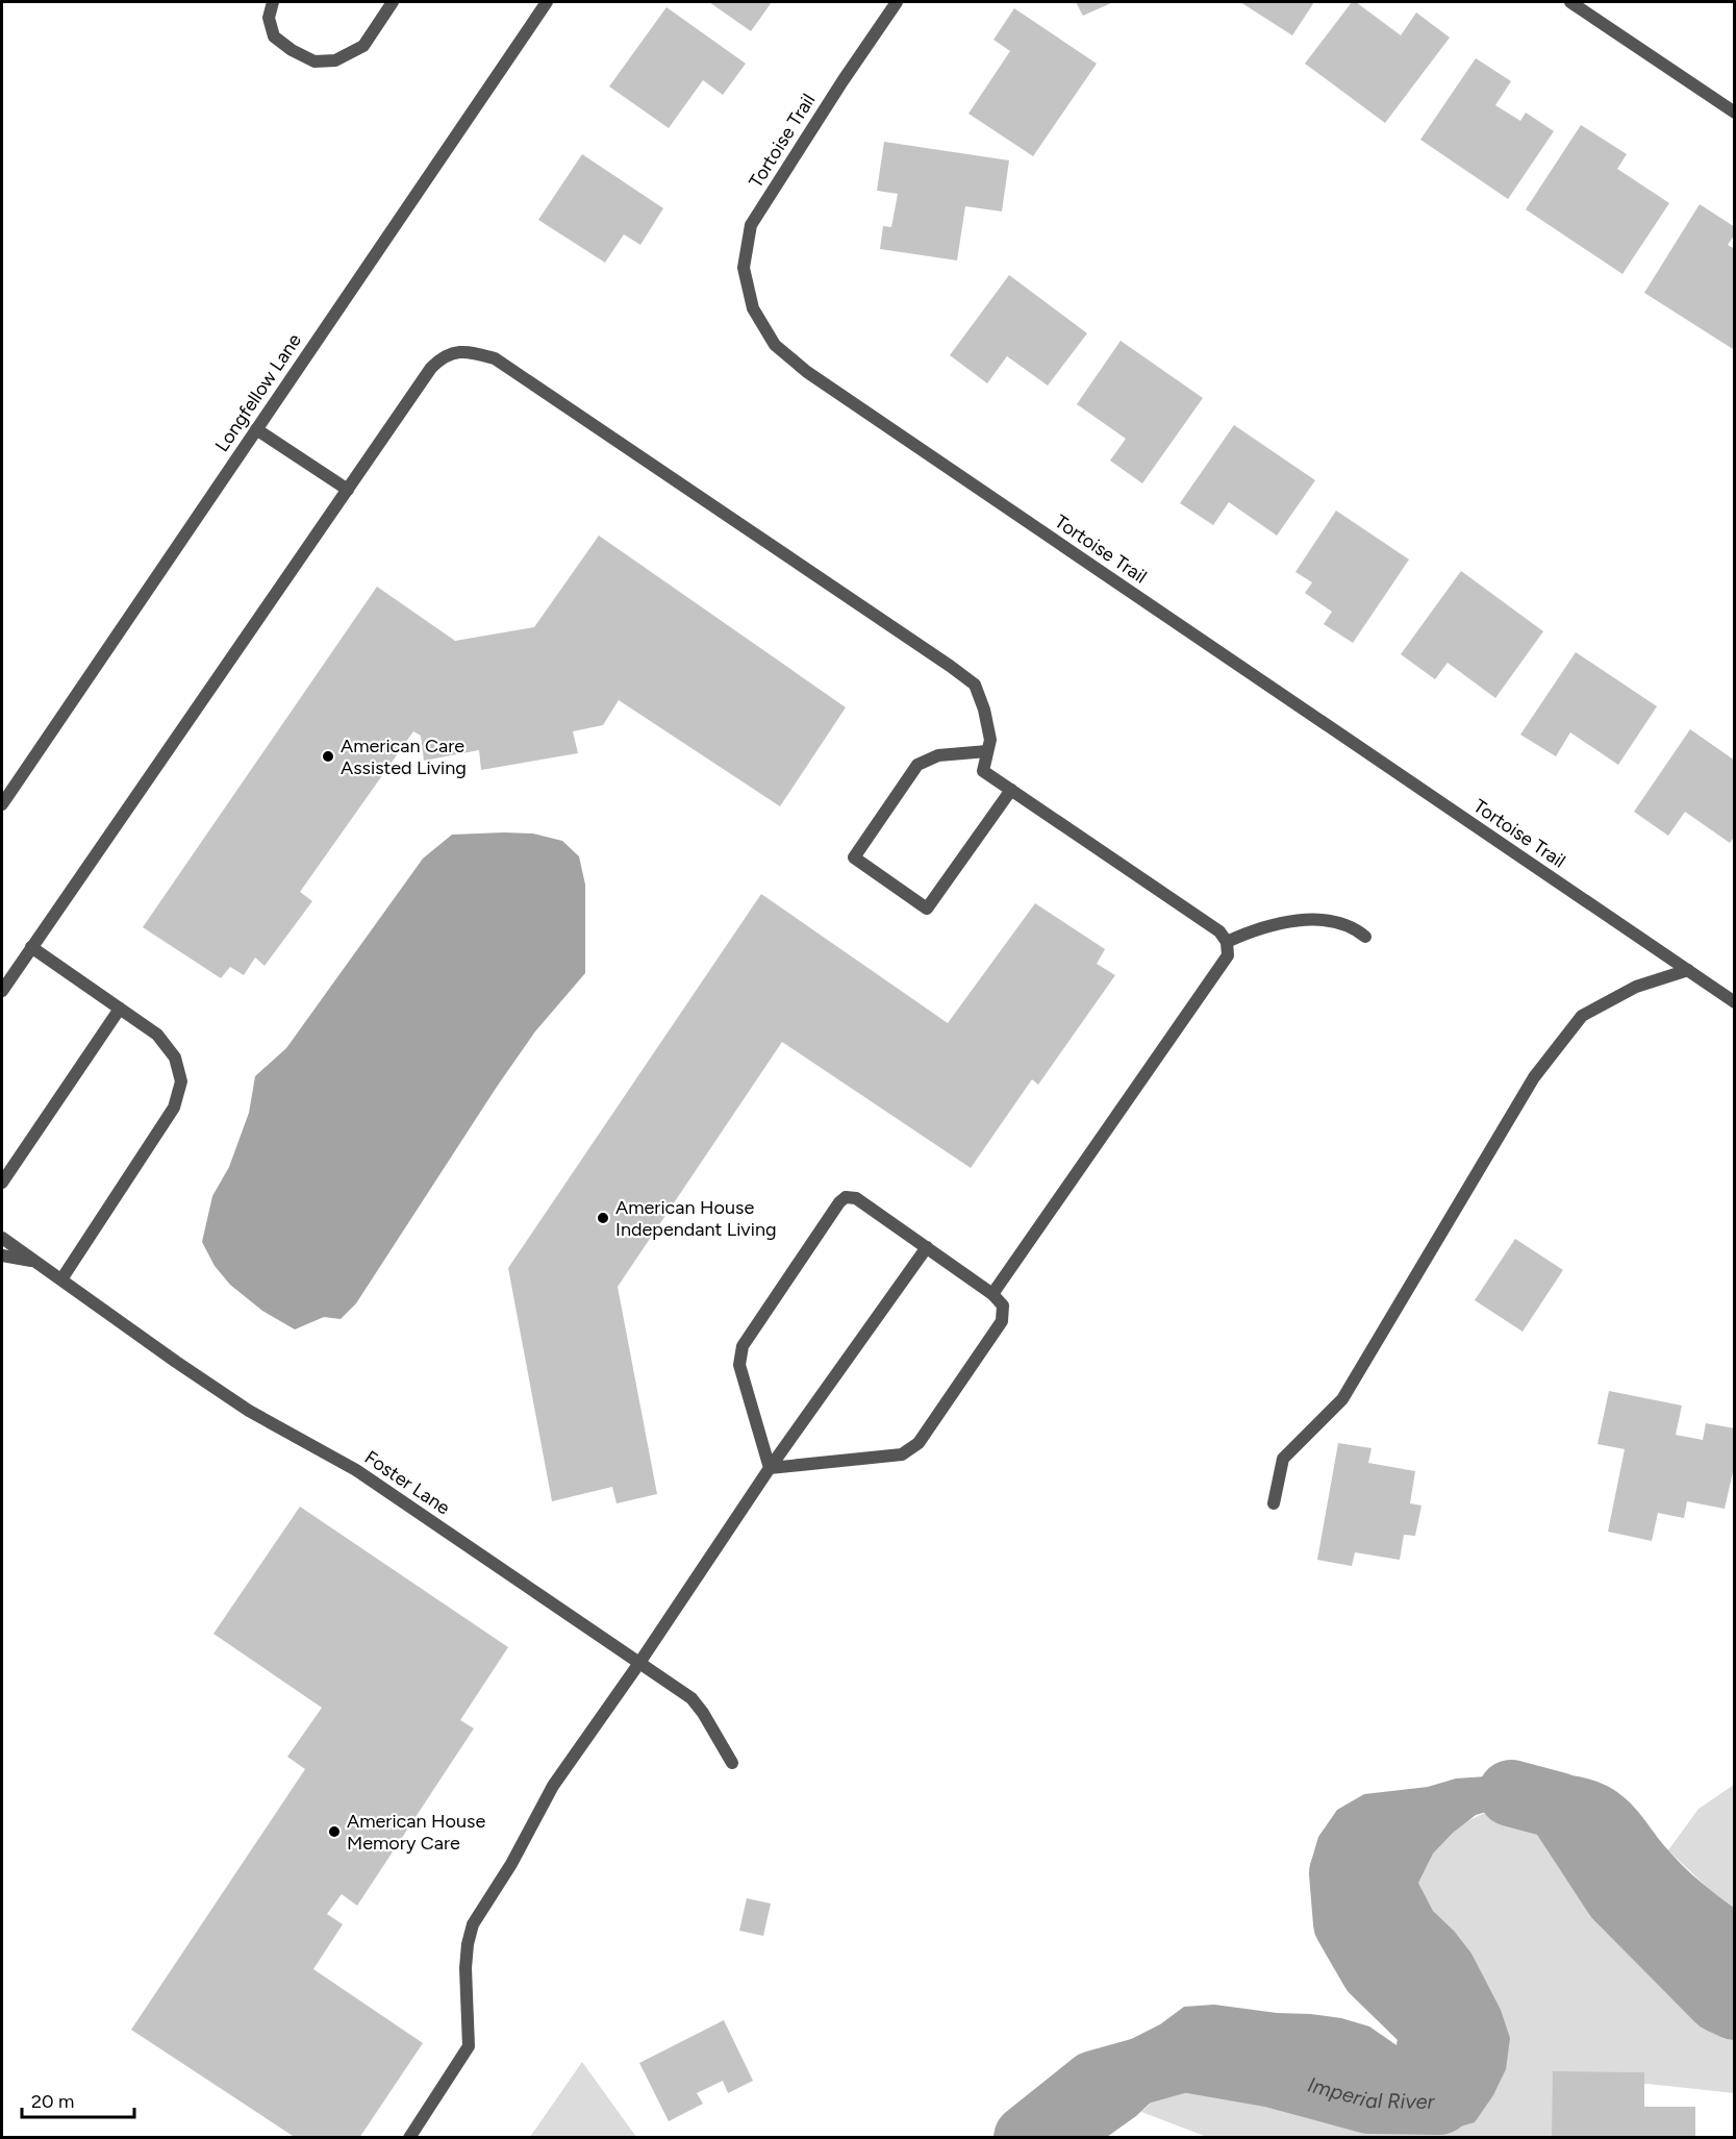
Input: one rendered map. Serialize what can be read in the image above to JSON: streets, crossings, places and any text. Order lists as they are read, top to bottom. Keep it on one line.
{"streets":{"street":["Tortoise Trail","Longfellow Lane","Foster Lane"]},"water":["Imperial River"],"places":["American Care Assisted Living","American House Independant Living","American House Memory Care"],"scale_bar":"20 m"}
